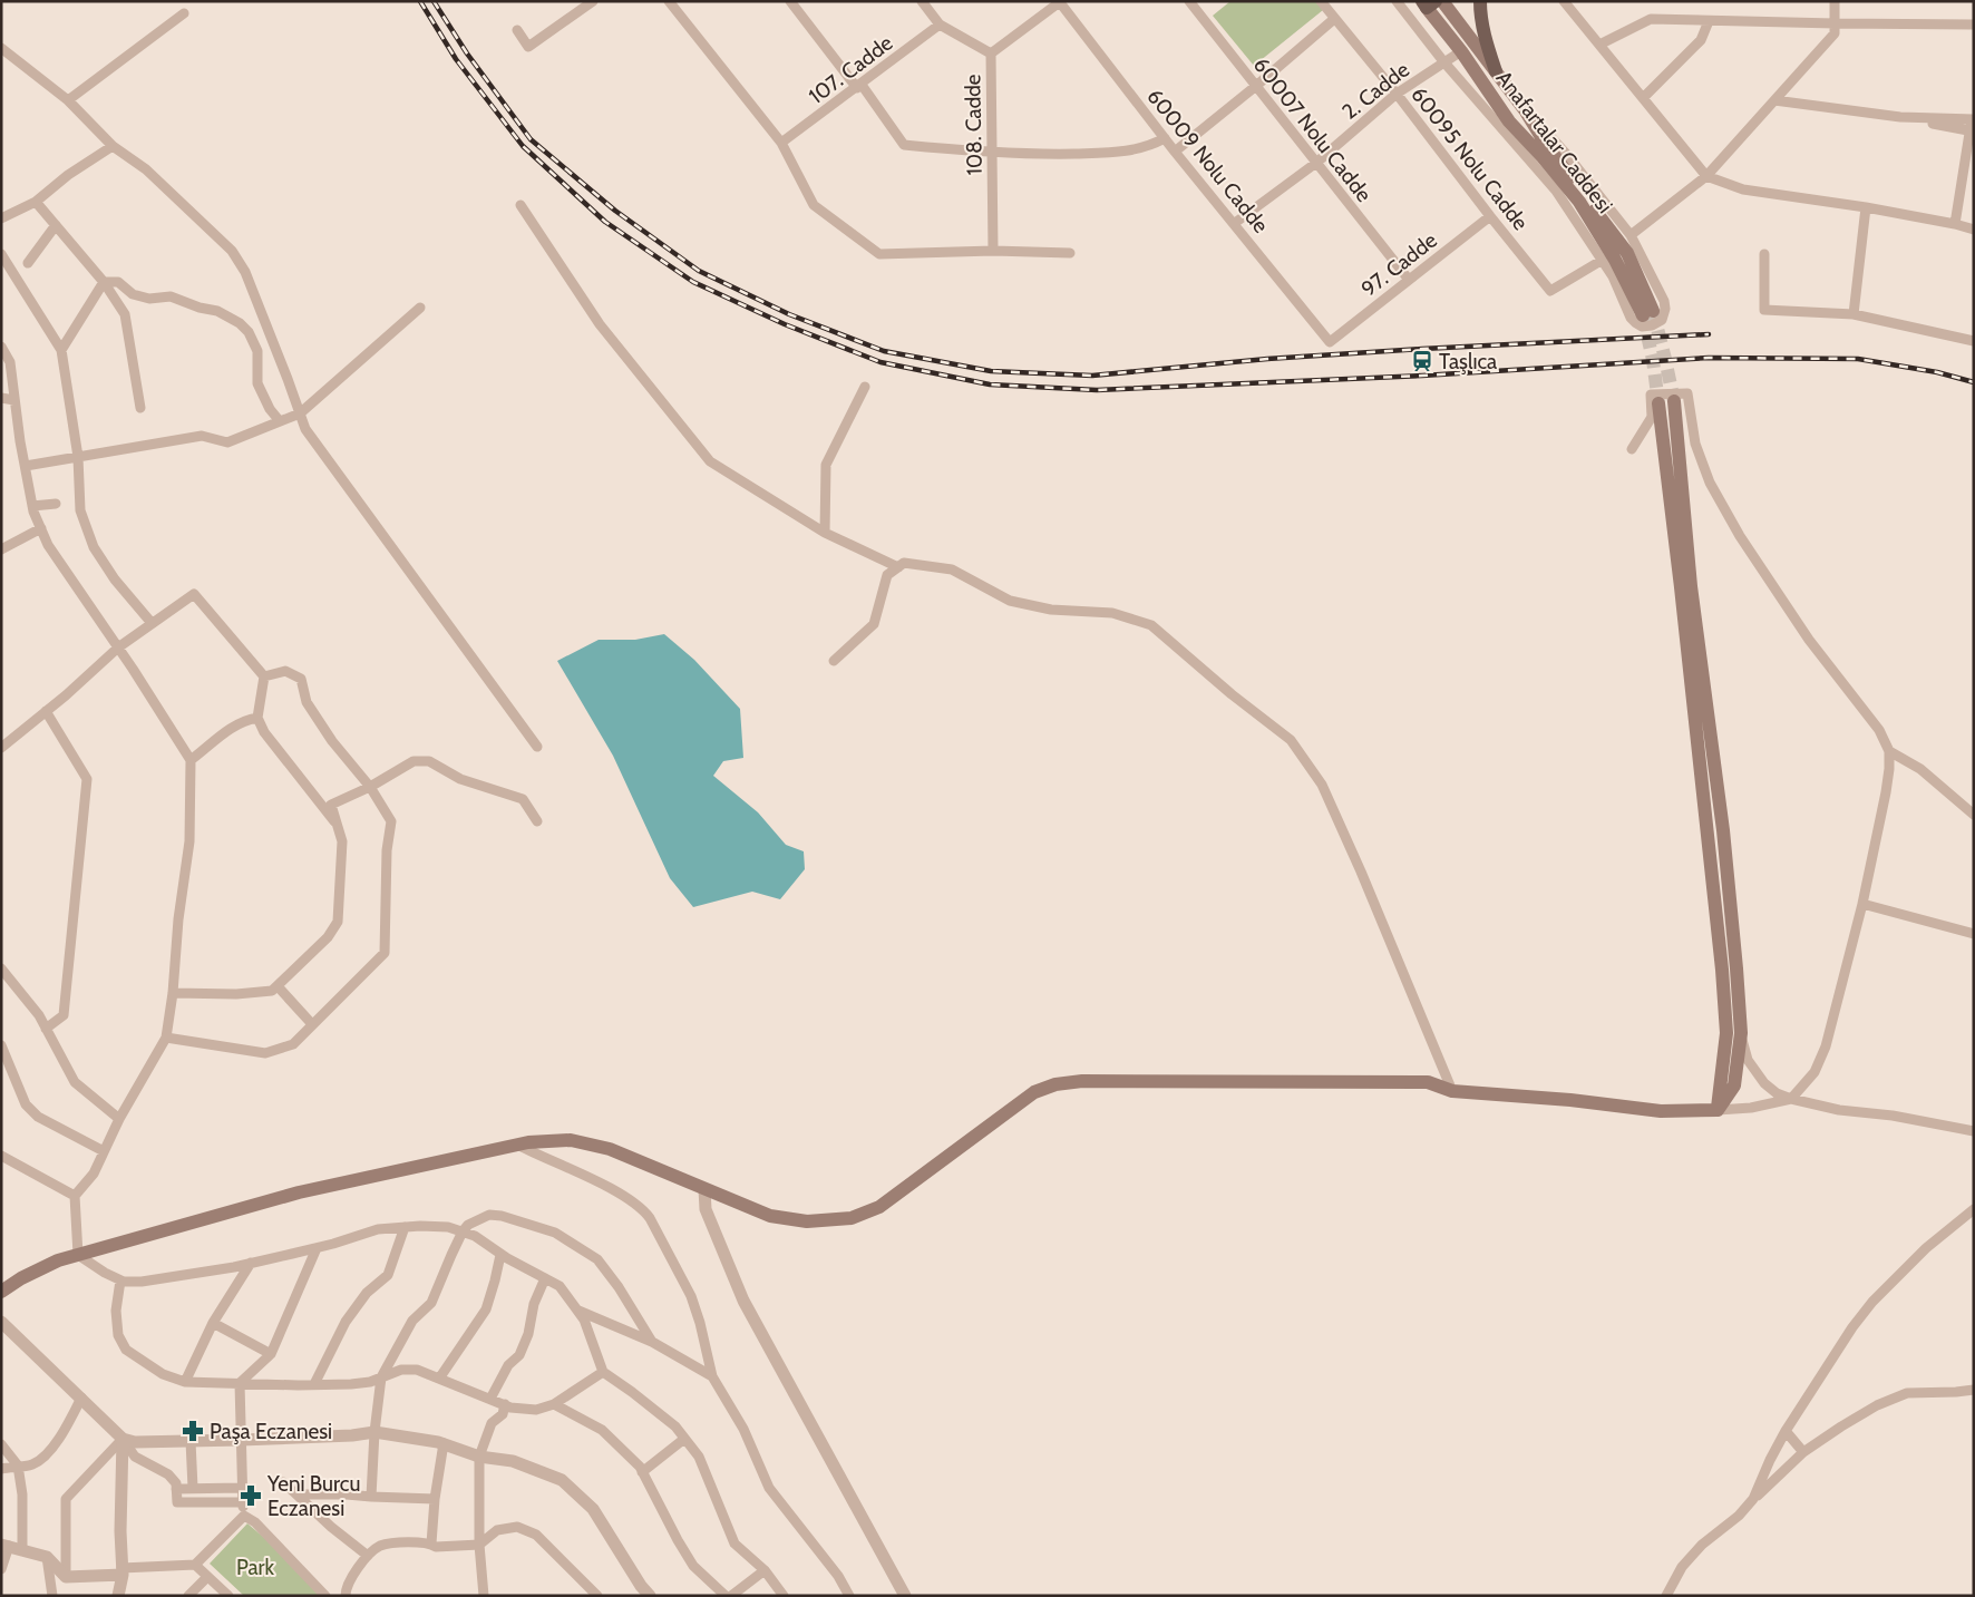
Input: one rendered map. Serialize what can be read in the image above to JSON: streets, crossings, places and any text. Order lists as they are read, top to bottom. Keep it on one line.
{"streets":{"main road":["Anafartalar Caddesi"],"street":["107. Cadde","2. Cadde","108. Cadde","60007 Nolu Cadde","60095 Nolu Cadde","60009 Nolu Cadde","97. Cadde"]},"crossings":[["107. Cadde","108. Cadde"],["2. Cadde","60007 Nolu Cadde"],["2. Cadde","Anafartalar Caddesi"],["2. Cadde","60095 Nolu Cadde"],["2. Cadde","60009 Nolu Cadde"],["60007 Nolu Cadde","97. Cadde"],["60095 Nolu Cadde","97. Cadde"],["60009 Nolu Cadde","97. Cadde"]],"parks":["Park"],"places":{"station":["Taşlıca"],"pharmacy":["Paşa Eczanesi","Yeni Burcu Eczanesi"]}}
